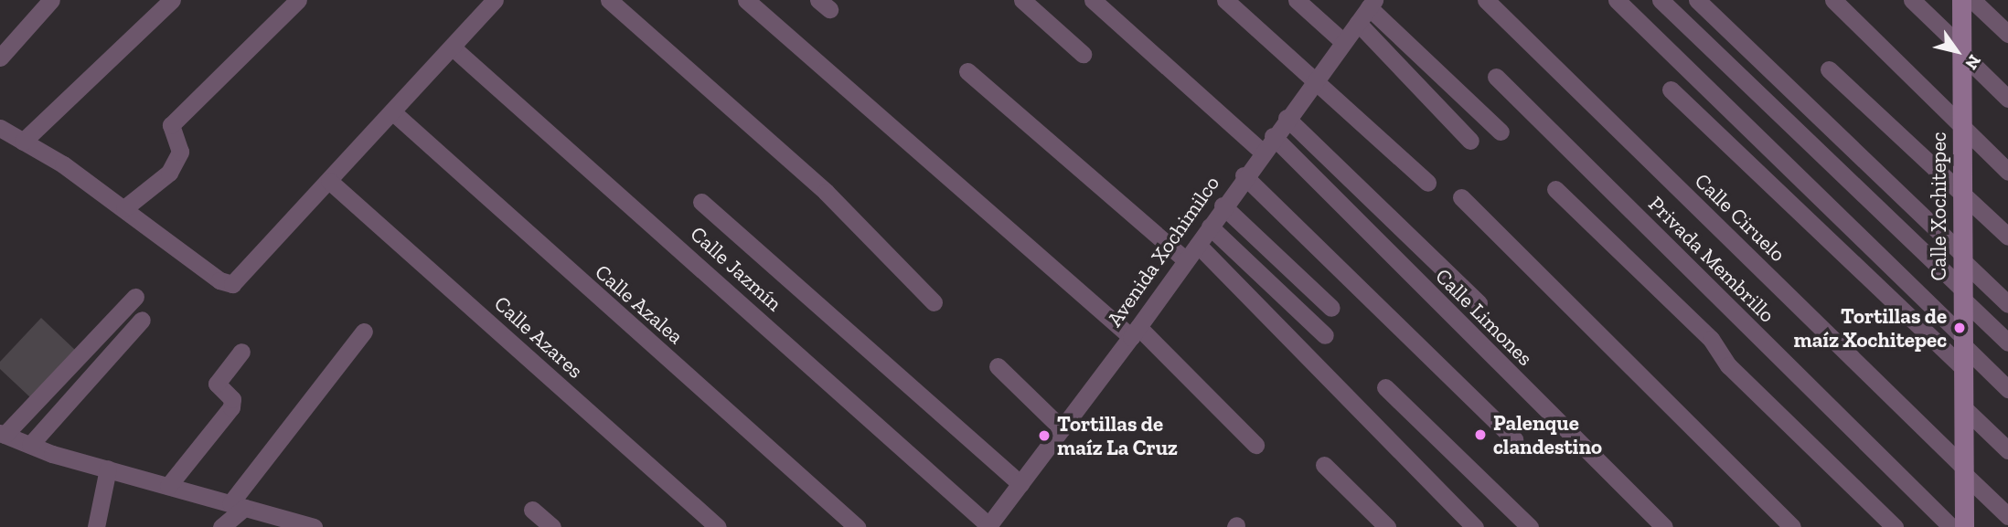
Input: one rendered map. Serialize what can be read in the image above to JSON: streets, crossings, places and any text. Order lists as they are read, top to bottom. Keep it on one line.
{"streets":{"street":["Calle Xochitepec","Calle Ciruelo","Avenida Xochimilco","Privada Membrillo","Calle Jazmín","Calle Azalea","Calle Limones","Calle Azares"]},"crossings":[["Calle Xochitepec","Calle Ciruelo"],["Avenida Xochimilco","Calle Jazmín"],["Avenida Xochimilco","Calle Limones"]],"places":["Tortillas de maíz Xochitepec","Palenque clandestino","Tortillas de maíz La Cruz"],"north":"bottom right"}
